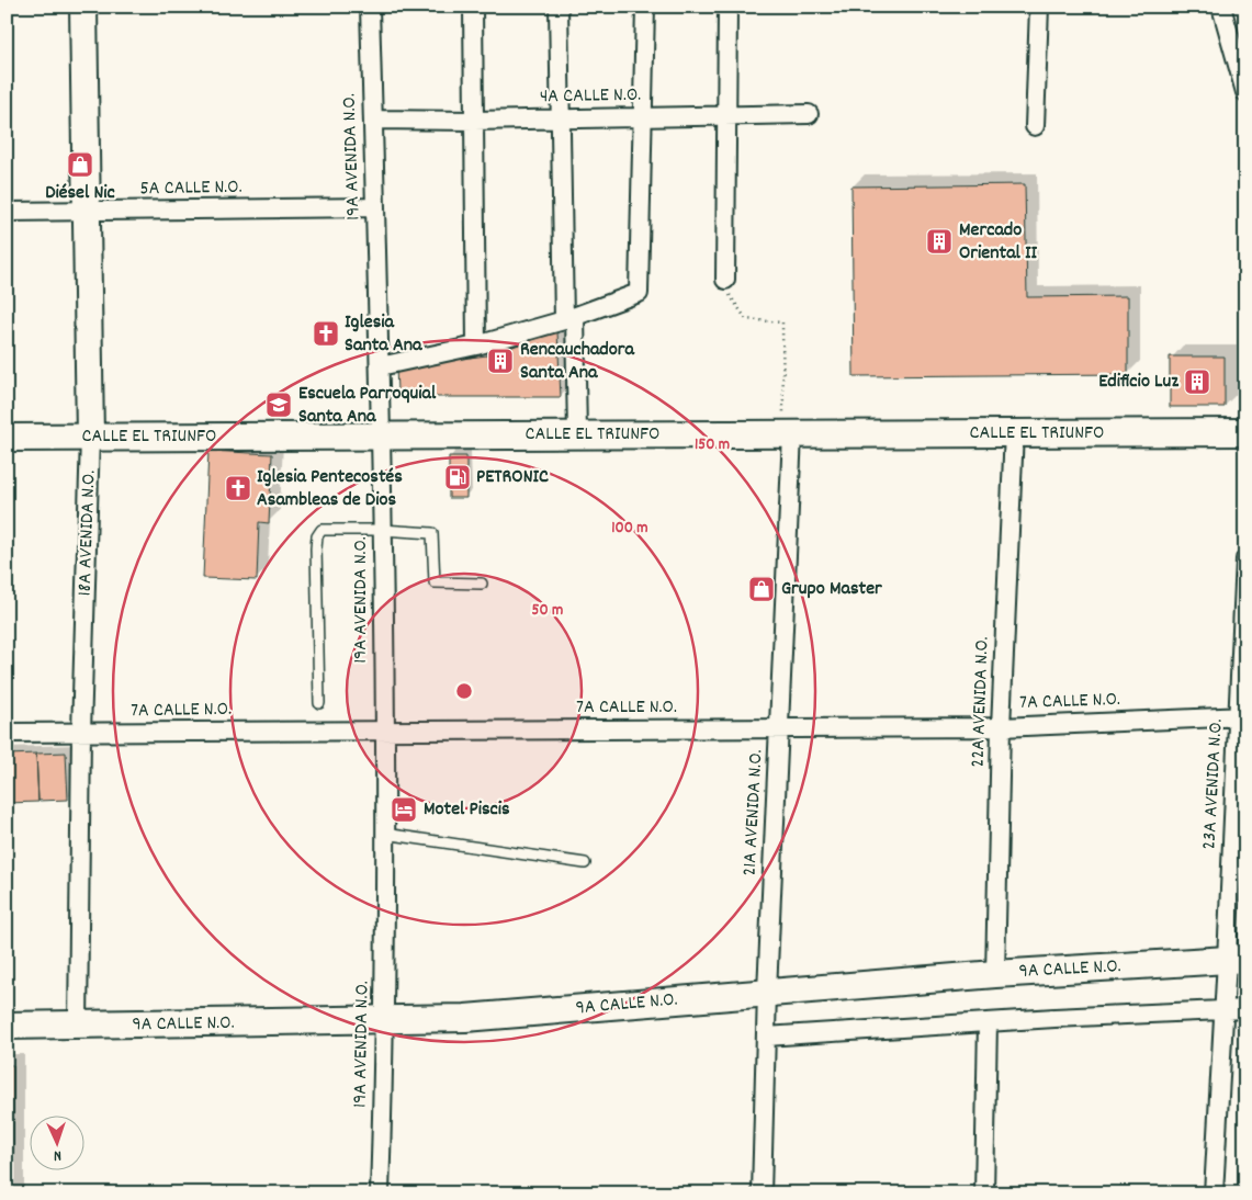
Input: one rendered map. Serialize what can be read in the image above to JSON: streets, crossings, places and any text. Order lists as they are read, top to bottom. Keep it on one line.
{"streets":{"street":["4A CALLE N.O.","19A AVENIDA N.O.","5A CALLE N.O.","CALLE EL TRIUNFO","18A AVENIDA N.O.","22A AVENIDA N.O.","7A CALLE N.O.","23A AVENIDA N.O.","21A AVENIDA N.O.","9A CALLE N.O."]},"crossings":[["4A CALLE N.O.","19A AVENIDA N.O."],["19A AVENIDA N.O.","5A CALLE N.O."],["19A AVENIDA N.O.","CALLE EL TRIUNFO"],["19A AVENIDA N.O.","7A CALLE N.O."],["19A AVENIDA N.O.","9A CALLE N.O."],["5A CALLE N.O.","18A AVENIDA N.O."],["CALLE EL TRIUNFO","18A AVENIDA N.O."],["CALLE EL TRIUNFO","22A AVENIDA N.O."],["CALLE EL TRIUNFO","21A AVENIDA N.O."],["18A AVENIDA N.O.","7A CALLE N.O."],["18A AVENIDA N.O.","9A CALLE N.O."],["22A AVENIDA N.O.","7A CALLE N.O."],["22A AVENIDA N.O.","9A CALLE N.O."],["7A CALLE N.O.","23A AVENIDA N.O."],["7A CALLE N.O.","21A AVENIDA N.O."],["23A AVENIDA N.O.","9A CALLE N.O."],["21A AVENIDA N.O.","9A CALLE N.O."]],"places":{"shop":["Diésel Nic","Grupo Master"],"building":["Mercado Oriental II","Rencauchadora Santa Ana","Edificio Luz"],"church":["Iglesia Santa Ana","Iglesia Pentecostés Asambleas de Dios"],"school or university":["Escuela Parroquial Santa Ana"],"fuel station":["PETRONIC"],"hotel":["Motel Piscis"]},"north":"bottom","rings":["150 m","100 m","50 m"]}
